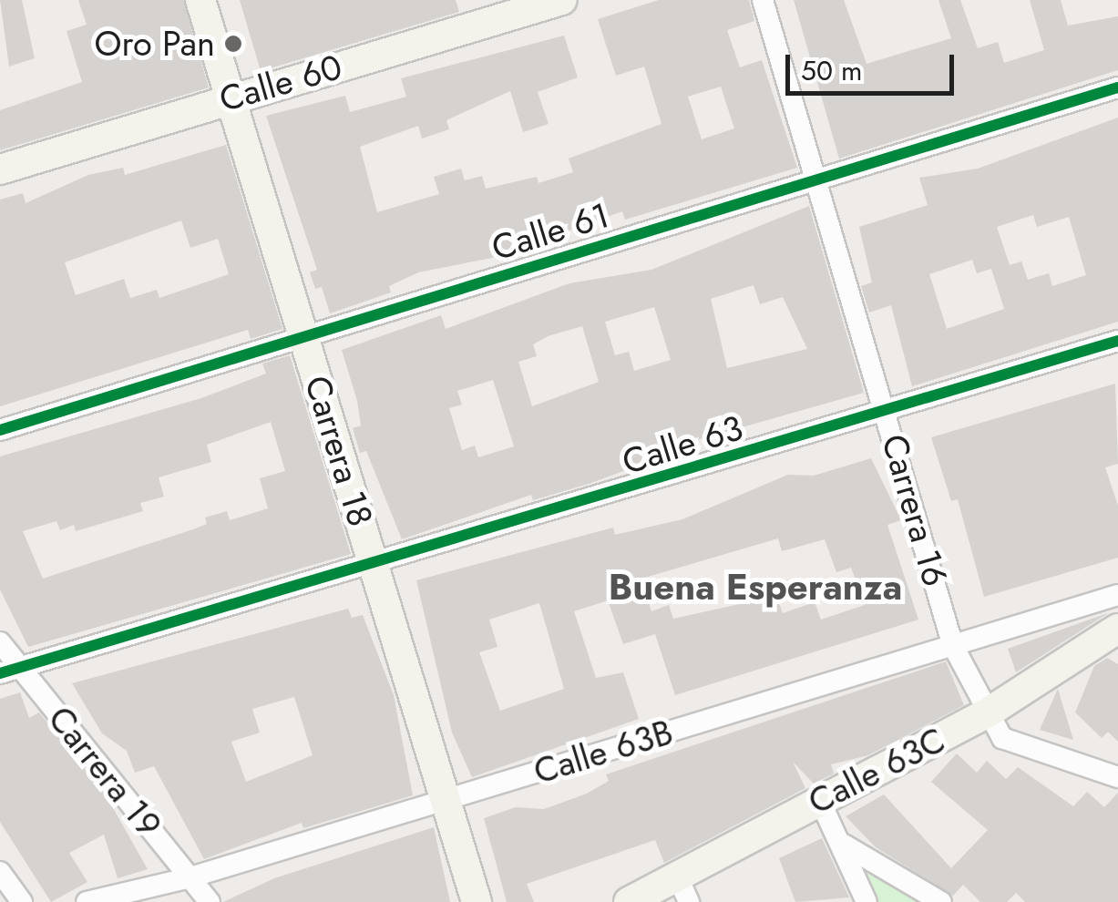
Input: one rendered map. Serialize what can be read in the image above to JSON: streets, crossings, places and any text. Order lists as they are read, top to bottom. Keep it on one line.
{"streets":{"street":["Calle 60","Calle 61","Calle 63","Carrera 18","Carrera 16","Calle 63B","Calle 63C","Carrera 19"]},"crossings":[["Calle 60","Carrera 18"],["Calle 61","Carrera 18"],["Calle 61","Carrera 16"],["Calle 63","Carrera 18"],["Calle 63","Carrera 16"],["Calle 63","Carrera 19"],["Carrera 18","Calle 63B"],["Carrera 16","Calle 63B"],["Carrera 16","Calle 63C"],["Calle 63B","Carrera 19"]],"districts":["Buena Esperanza"],"places":["Oro Pan"],"scale_bar":"50 m"}
